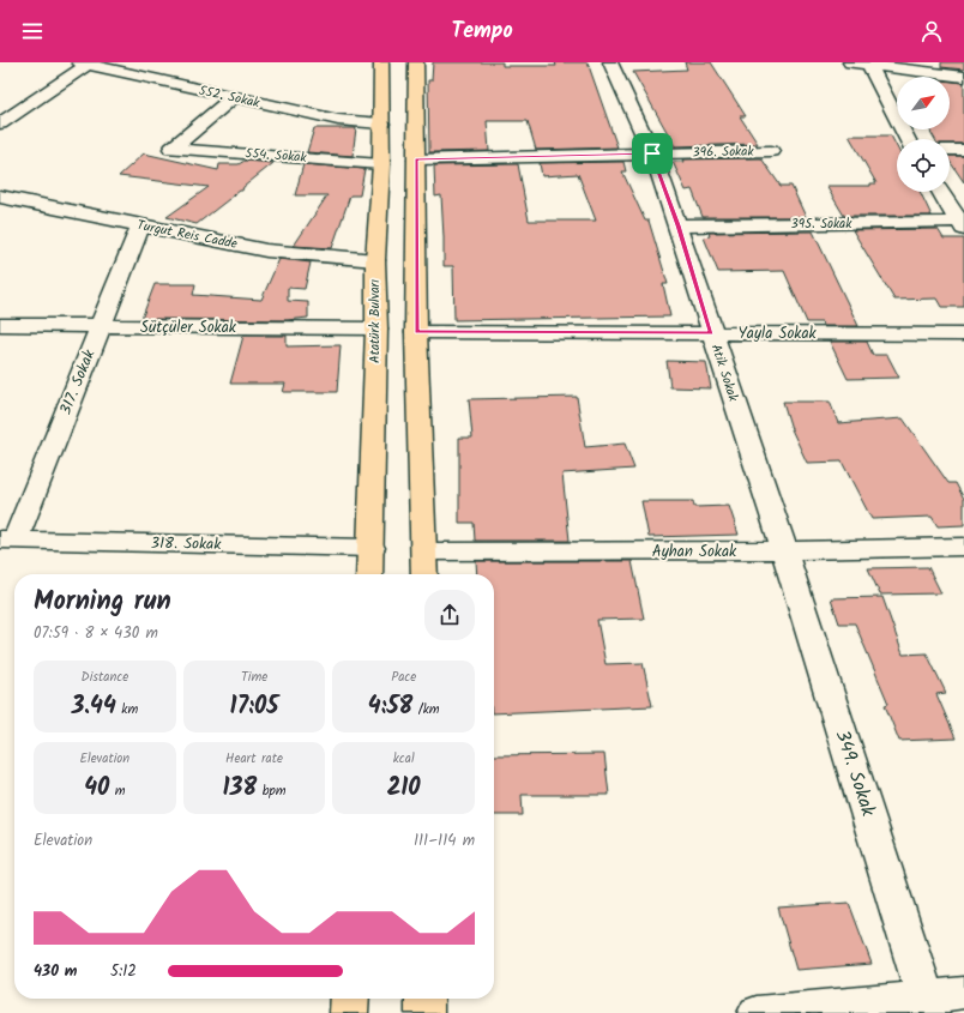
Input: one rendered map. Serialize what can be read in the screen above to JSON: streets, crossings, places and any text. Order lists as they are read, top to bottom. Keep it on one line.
{"streets":{"main road":["Atatürk Bulvarı"],"street":["552. Sokak","396. Sokak","554. Sokak","395. Sokak","Turgut Reis Cadde","Sütçüler Sokak","Yayla Sokak","Atik Sokak","317. Sokak","318. Sokak","Ayhan Sokak","349. Sokak"]},"crossings":[["552. Sokak","554. Sokak"],["552. Sokak","Atatürk Bulvarı"],["396. Sokak","Atik Sokak"],["554. Sokak","Atatürk Bulvarı"],["395. Sokak","Atik Sokak"],["Turgut Reis Cadde","Atatürk Bulvarı"],["Turgut Reis Cadde","317. Sokak"],["Atatürk Bulvarı","Sütçüler Sokak"],["Atatürk Bulvarı","318. Sokak"],["Sütçüler Sokak","317. Sokak"],["Yayla Sokak","Atik Sokak"],["Atik Sokak","Ayhan Sokak"],["Atik Sokak","349. Sokak"],["317. Sokak","318. Sokak"],["Ayhan Sokak","349. Sokak"]],"north":"top right","page":{"header":"Tempo","heading":["Morning run","07:59 · 8 × 430 m"],"stats":[["Distance","3.44 km"],["Time","17:05"],["Pace","4:58 /km"],["Elevation","40 m"],["Heart rate","138 bpm"],["kcal","210"]],"chart":["Elevation","111–114 m"],"list":[{"name":"430 m","note":"5:12"}]}}
